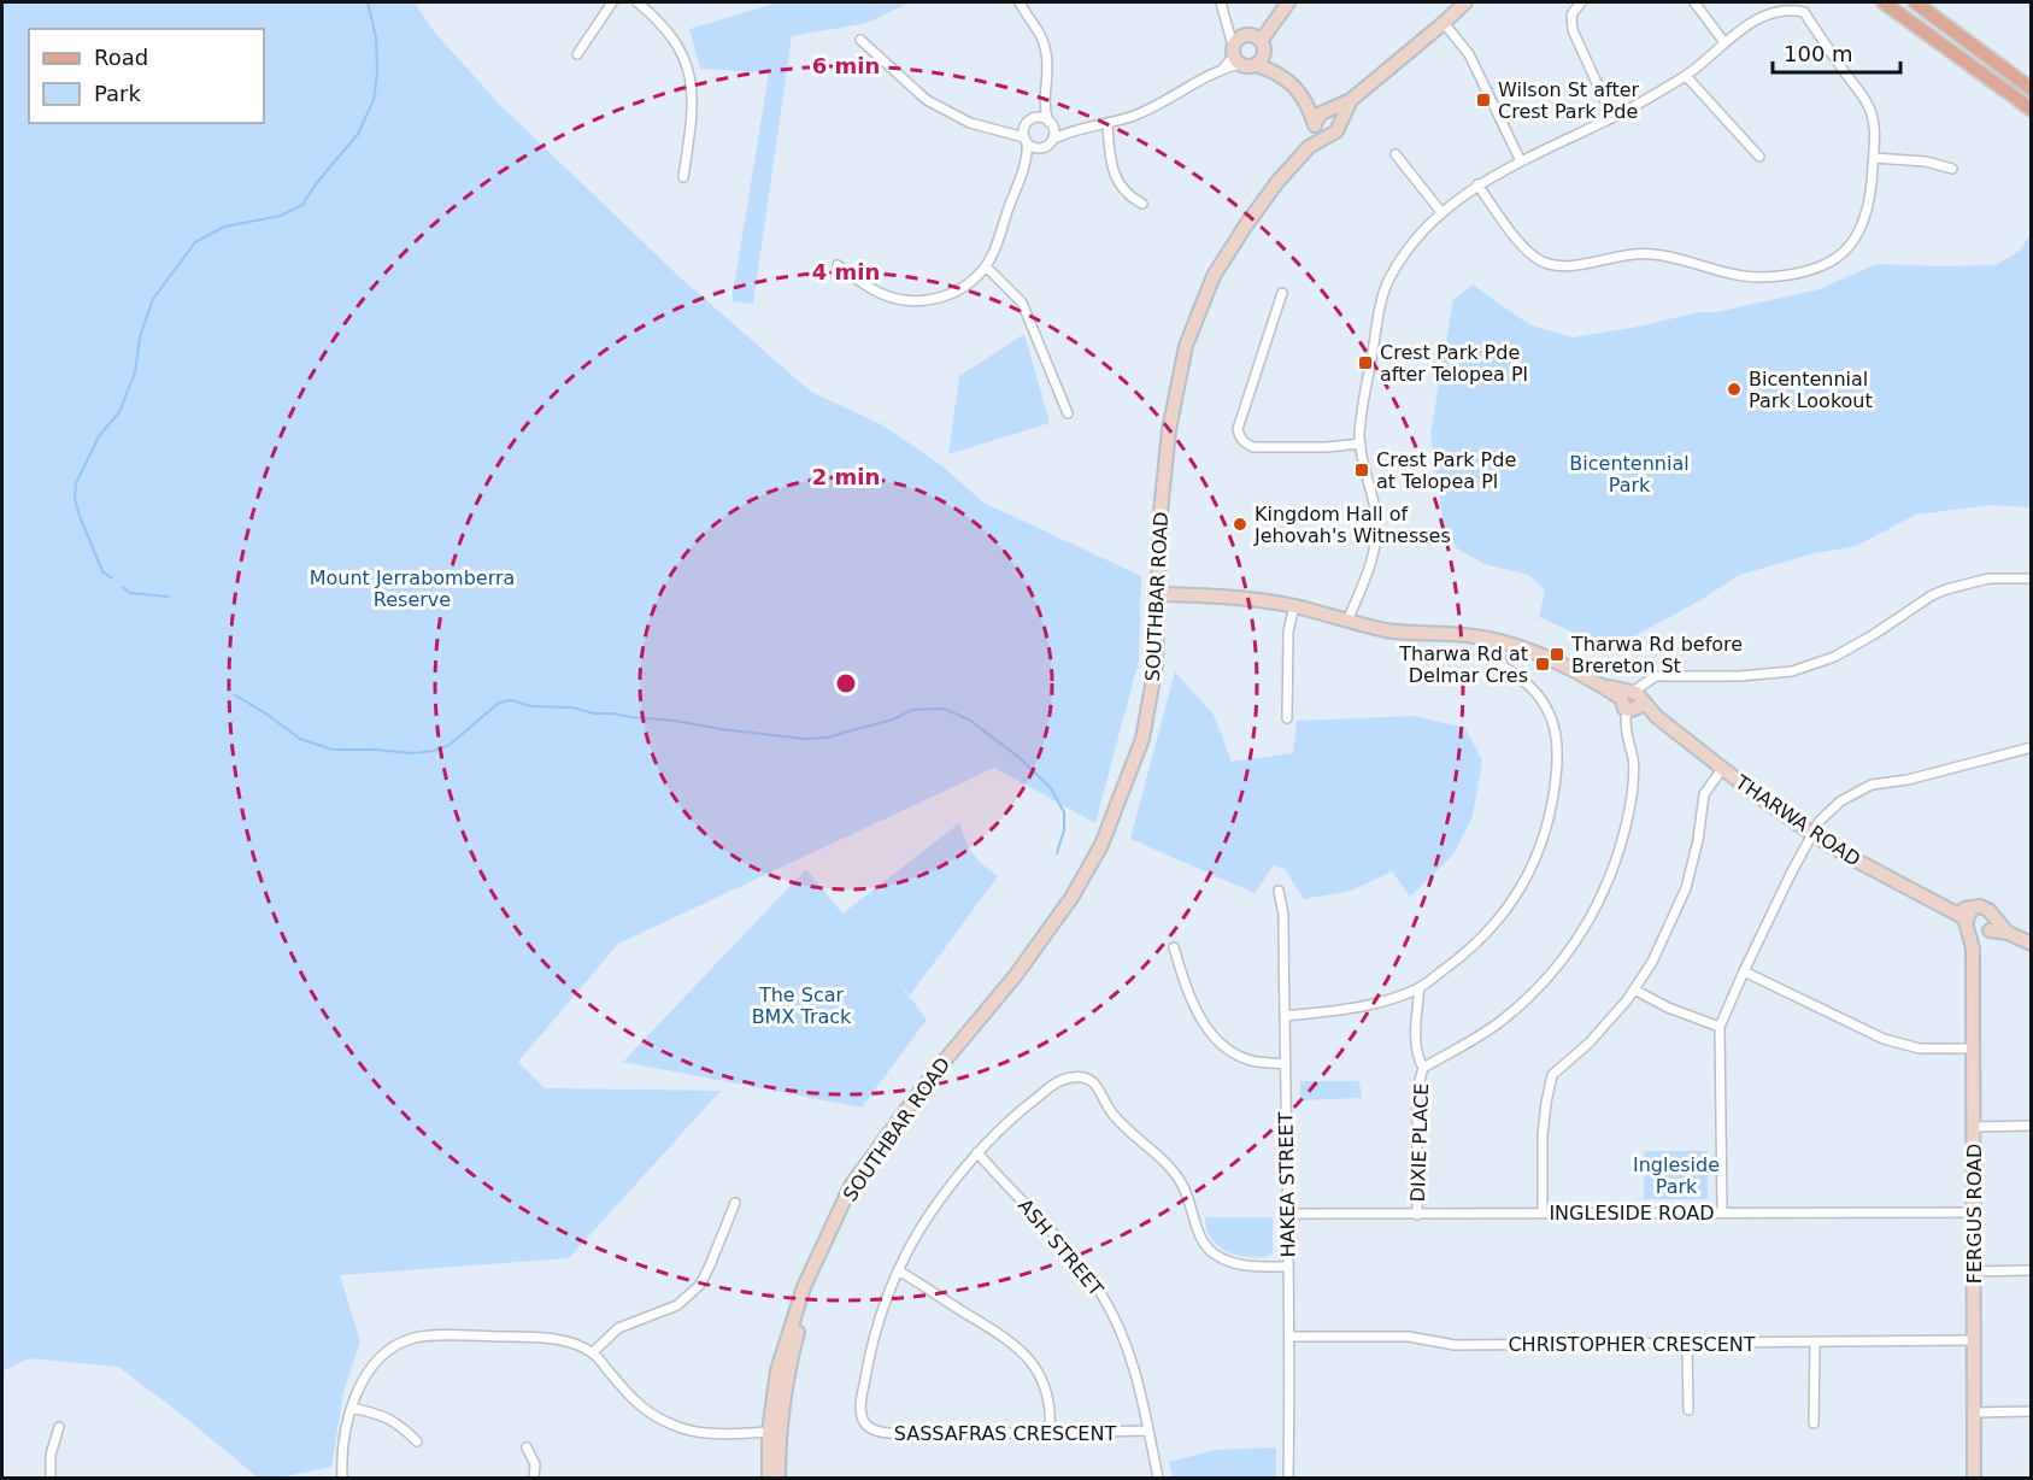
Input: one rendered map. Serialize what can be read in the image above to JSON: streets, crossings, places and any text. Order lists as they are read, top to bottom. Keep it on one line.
{"streets":{"main road":["SOUTHBAR ROAD","THARWA ROAD","FERGUS ROAD"],"street":["DIXIE PLACE","HAKEA STREET","INGLESIDE ROAD","ASH STREET","CHRISTOPHER CRESCENT","SASSAFRAS CRESCENT"]},"crossings":[["THARWA ROAD","FERGUS ROAD"],["DIXIE PLACE","INGLESIDE ROAD"],["HAKEA STREET","INGLESIDE ROAD"],["HAKEA STREET","CHRISTOPHER CRESCENT"],["HAKEA STREET","SASSAFRAS CRESCENT"],["INGLESIDE ROAD","FERGUS ROAD"],["FERGUS ROAD","CHRISTOPHER CRESCENT"],["ASH STREET","SASSAFRAS CRESCENT"]],"parks":["Bicentennial Park","Mount Jerrabomberra Reserve","The Scar BMX Track","Ingleside Park"],"places":{"transit":["Wilson St after Crest Park Pde","Crest Park Pde after Telopea Pl","Crest Park Pde at Telopea Pl","Tharwa Rd before Brereton St","Tharwa Rd at Delmar Cres"],"other":["Bicentennial Park Lookout","Kingdom Hall of Jehovah's Witnesses"]},"legend":["Road","Park"],"scale_bar":"100 m","rings":["6 min","4 min","2 min"]}
